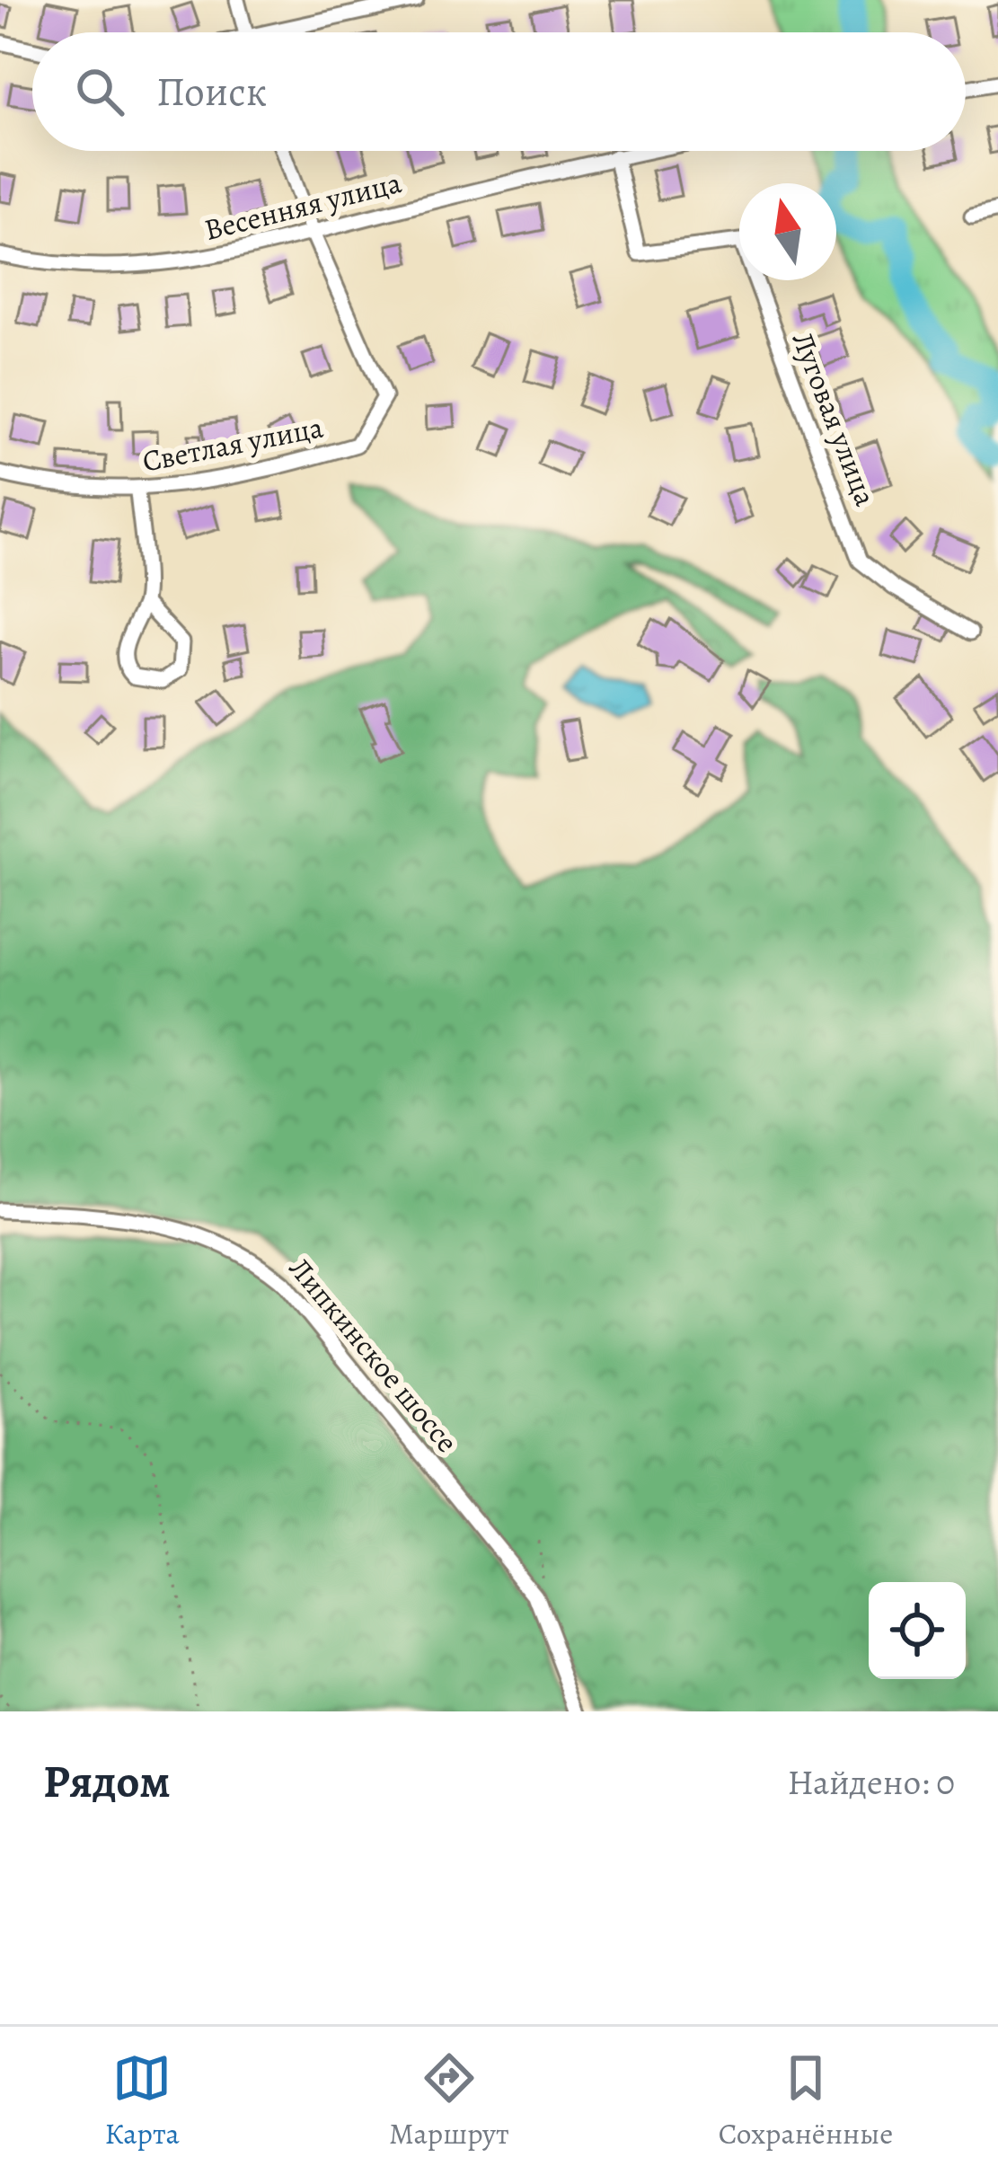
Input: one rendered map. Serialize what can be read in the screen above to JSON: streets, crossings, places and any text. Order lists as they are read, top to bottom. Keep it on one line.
{"streets":{"street":["Весенняя улица","Луговая улица","Светлая улица","Липкинское шоссе"]},"crossings":[["Весенняя улица","Луговая улица"],["Весенняя улица","Светлая улица"]],"north":"top","page":{"search":"Поиск","heading":["Рядом","Найдено: 0"],"nav":["Карта","Маршрут","Сохранённые"]}}
